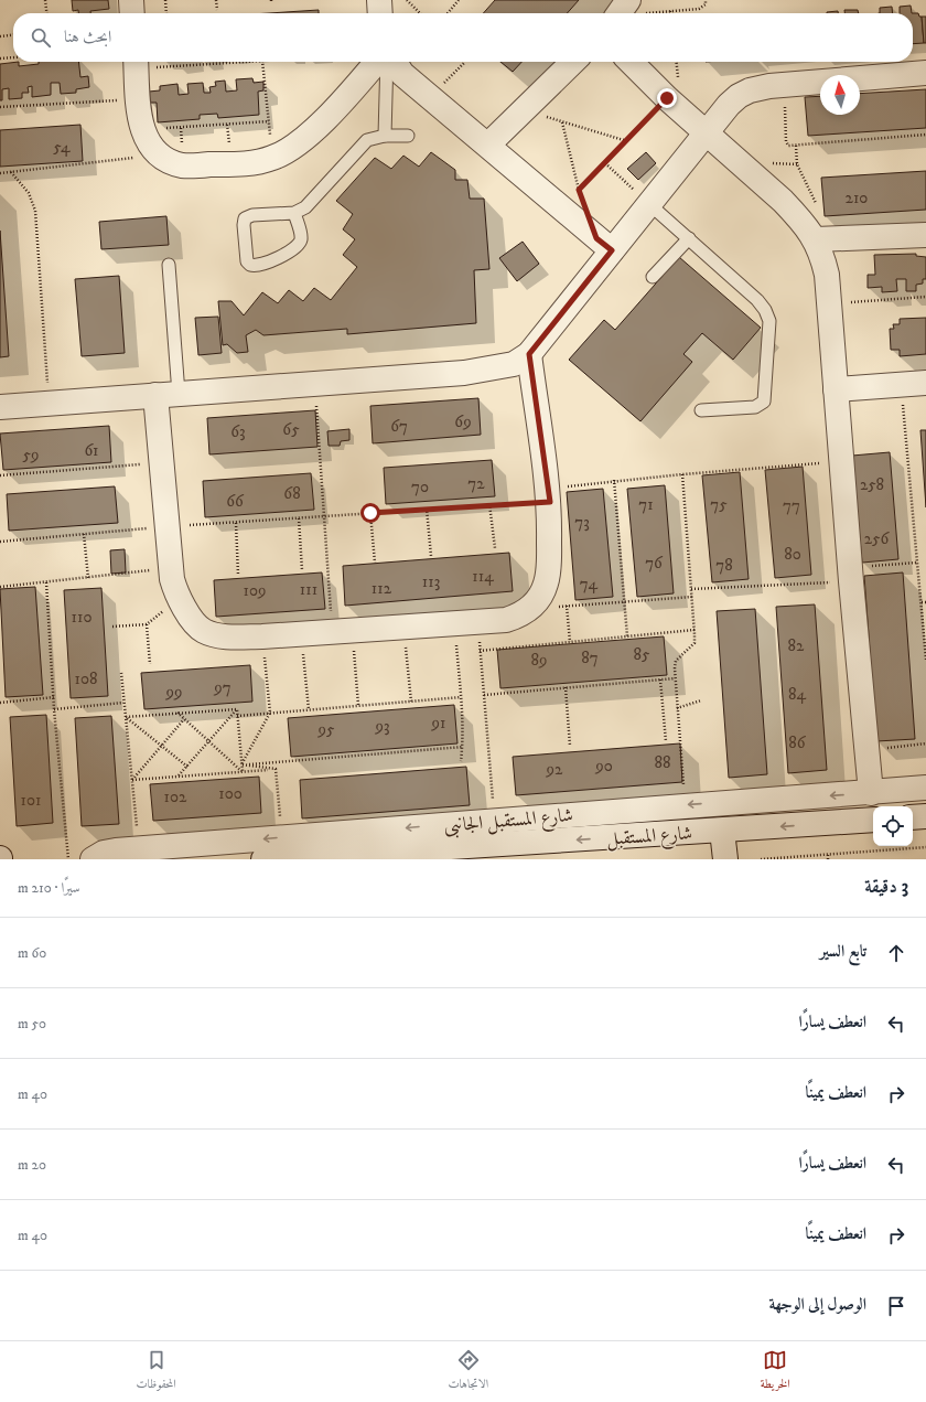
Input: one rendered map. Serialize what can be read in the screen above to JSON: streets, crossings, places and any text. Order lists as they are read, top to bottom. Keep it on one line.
{"streets":{"street":["شارع المستقبل الجانبى","شارع المستقبل"]},"one_way":["شارع المستقبل"],"house_numbers":["54","210","69","67","65","63","61","59","72","258","70","68","66","71","75","77","73","256","80","76","78","114","113","74","112","111","109","110","82","85","87","89","108","97","99","84","91","93","95","86","88","90","92","100","102","101"],"north":"top","page":{"search":"ابحث هنا","heading":["3 دقيقة","سيرًا · 210 m"],"list":[["تابع السير","60 m"],["انعطف يسارًا","50 m"],["انعطف يمينًا","40 m"],["انعطف يسارًا","20 m"],["انعطف يمينًا","40 m"],"الوصول إلى الوجهة"],"nav":["الخريطة","الاتجاهات","المحفوظات"]}}
